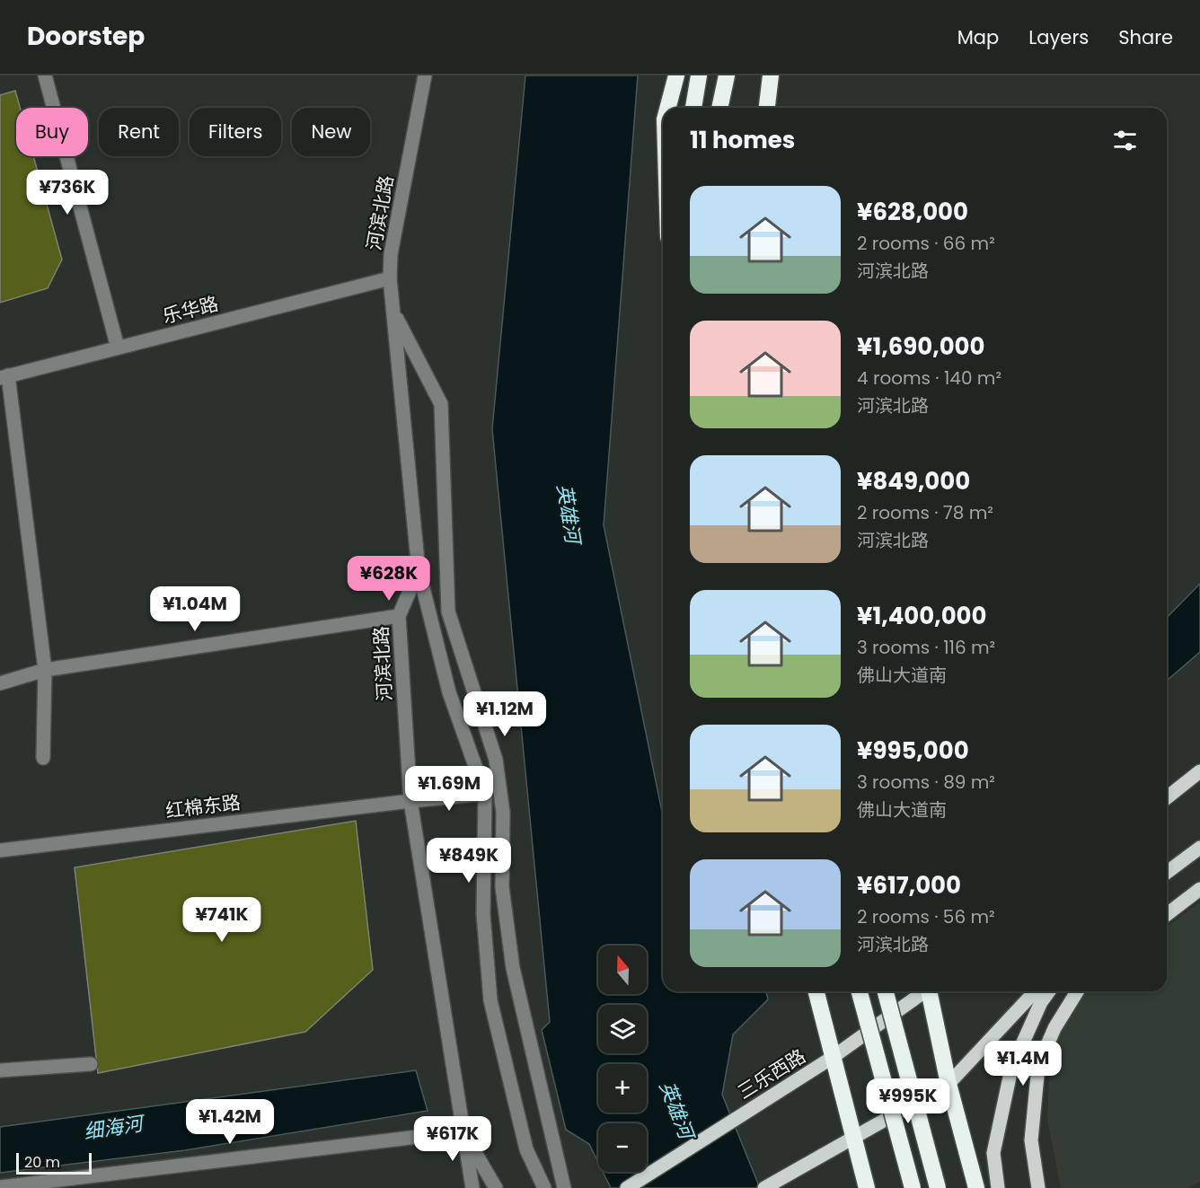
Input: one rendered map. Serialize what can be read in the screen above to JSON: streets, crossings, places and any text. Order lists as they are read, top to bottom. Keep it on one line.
{"streets":{"main road":["三乐西路"],"street":["河滨北路","乐华路","红棉东路"]},"crossings":[["河滨北路","乐华路"],["河滨北路","红棉东路"]],"water":["英雄河","细海河"],"scale_bar":"20 m","north":"top","page":{"header":"Doorstep","nav":["Map","Layers","Share"],"chip":["Buy","Rent","Filters","New"],"heading":"11 homes","price":["¥736K","¥628K","¥1.04M","¥1.12M","¥1.69M","¥849K","¥741K","¥1.4M","¥995K","¥1.42M","¥617K"],"list":[{"name":"¥628,000","note":"2 rooms · 66 m² · 河滨北路"},{"name":"¥1,690,000","note":"4 rooms · 140 m² · 河滨北路"},{"name":"¥849,000","note":"2 rooms · 78 m² · 河滨北路"},{"name":"¥1,400,000","note":"3 rooms · 116 m² · 佛山大道南"},{"name":"¥995,000","note":"3 rooms · 89 m² · 佛山大道南"},{"name":"¥617,000","note":"2 rooms · 56 m² · 河滨北路"}],"map_buttons":["+","−"],"scale":"20 m"}}
